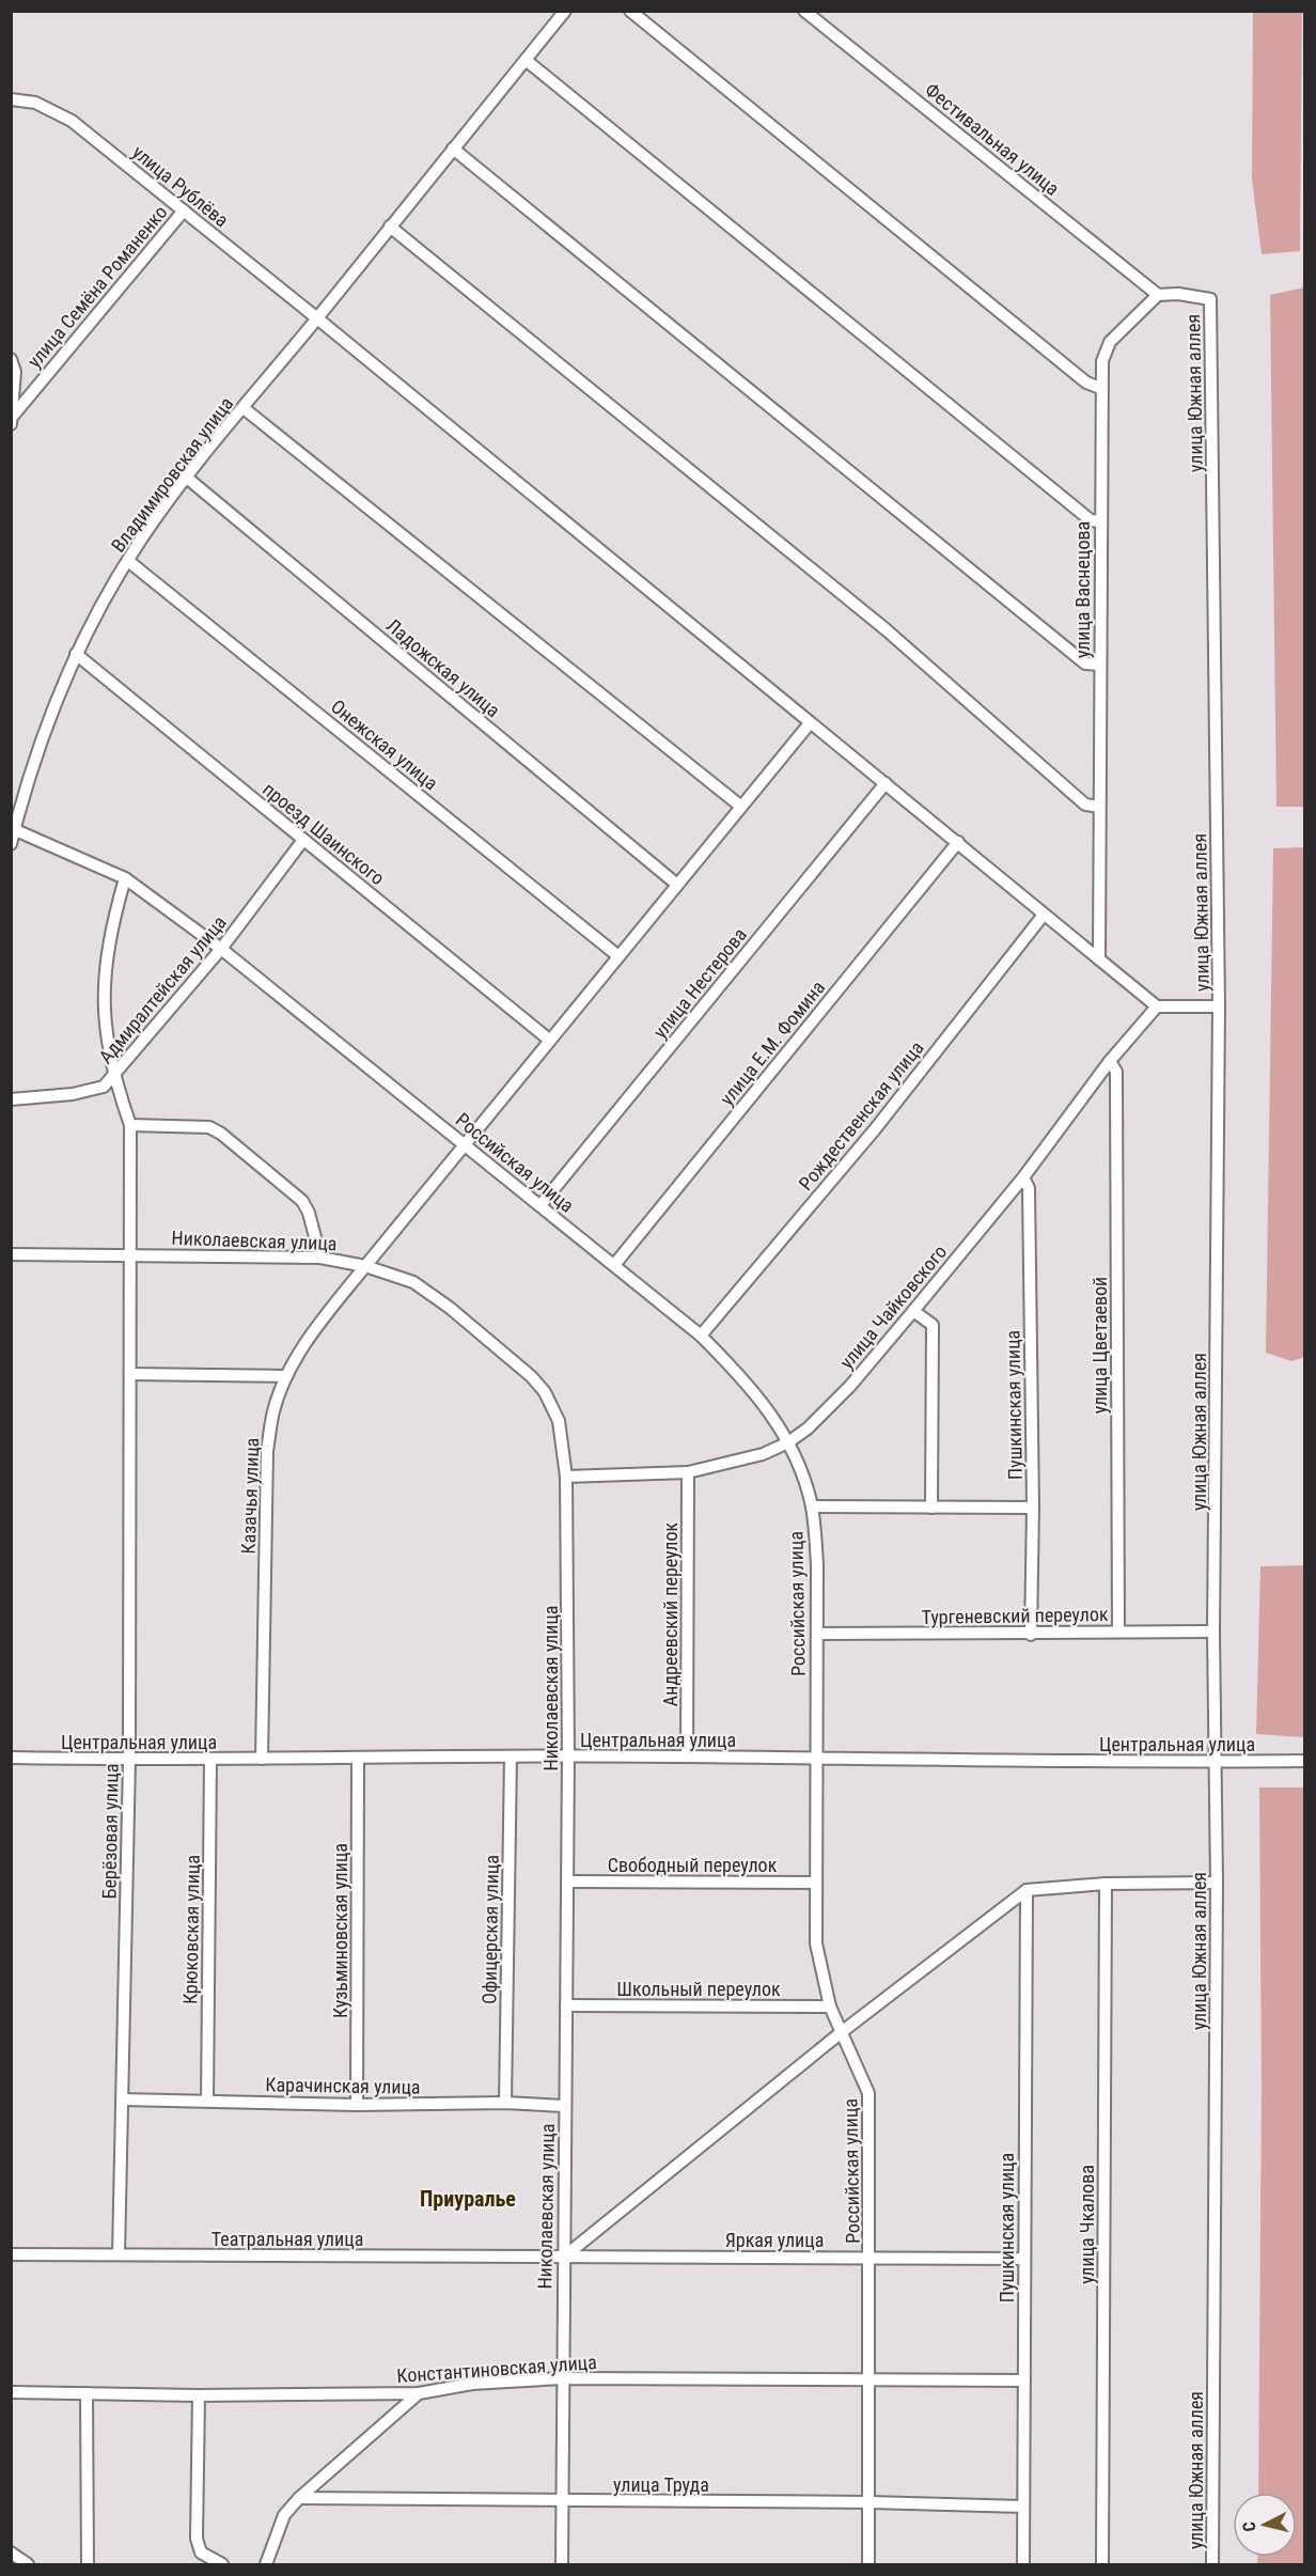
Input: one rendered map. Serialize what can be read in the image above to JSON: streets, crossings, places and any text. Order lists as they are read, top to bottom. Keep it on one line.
{"streets":{"street":["Фестивальная улица","улица Рублёва","улица Семёна Романенко","улица Южная аллея","Владимировская улица","улица Васнецова","Ладожская улица","Онежская улица","проезд Шаинского","улица Нестерова","Адмиралтейская улица","улица Е.М. Фомина","Рождественская улица","Российская улица","Николаевская улица","улица Чайковского","улица Цветаевой","Пушкинская улица","Казачья улица","Андреевский переулок","Тургеневский переулок","Центральная улица","Берёзовая улица","Свободный переулок","Крюковская улица","Офицерская улица","Кузьминовская улица","Школьный переулок","Карачинская улица","улица Чкалова","Театральная улица","Яркая улица","Константиновская улица","улица Труда"]},"crossings":[["Фестивальная улица","улица Южная аллея"],["Фестивальная улица","улица Васнецова"],["улица Рублёва","улица Семёна Романенко"],["улица Рублёва","Владимировская улица"],["улица Рублёва","улица Васнецова"],["улица Рублёва","улица Нестерова"],["улица Рублёва","улица Е.М. Фомина"],["улица Рублёва","Рождественская улица"],["улица Рублёва","улица Чайковского"],["улица Южная аллея","улица Васнецова"],["улица Южная аллея","Тургеневский переулок"],["улица Южная аллея","Центральная улица"],["Владимировская улица","Ладожская улица"],["Владимировская улица","Онежская улица"],["Владимировская улица","проезд Шаинского"],["Владимировская улица","Российская улица"],["проезд Шаинского","Адмиралтейская улица"],["улица Нестерова","Российская улица"],["Адмиралтейская улица","Российская улица"],["улица Е.М. Фомина","Российская улица"],["Рождественская улица","Российская улица"],["Российская улица","улица Чайковского"],["Российская улица","Казачья улица"],["Российская улица","Тургеневский переулок"],["Российская улица","Центральная улица"],["Российская улица","Свободный переулок"],["Российская улица","Школьный переулок"],["Российская улица","Яркая улица"],["Российская улица","Константиновская улица"],["Российская улица","улица Труда"],["Николаевская улица","улица Чайковского"],["Николаевская улица","Казачья улица"],["Николаевская улица","Центральная улица"],["Николаевская улица","Берёзовая улица"],["Николаевская улица","Свободный переулок"],["Николаевская улица","Школьный переулок"],["Николаевская улица","Карачинская улица"],["Николаевская улица","Театральная улица"],["Николаевская улица","Яркая улица"],["Николаевская улица","Константиновская улица"],["Николаевская улица","улица Труда"],["улица Чайковского","улица Цветаевой"],["улица Чайковского","Пушкинская улица"],["улица Чайковского","Андреевский переулок"],["улица Цветаевой","Тургеневский переулок"],["Пушкинская улица","Тургеневский переулок"],["Пушкинская улица","Яркая улица"],["Пушкинская улица","Константиновская улица"],["Пушкинская улица","улица Труда"],["Казачья улица","Центральная улица"],["Андреевский переулок","Центральная улица"],["Центральная улица","Берёзовая улица"],["Центральная улица","Крюковская улица"],["Центральная улица","Офицерская улица"],["Центральная улица","Кузьминовская улица"],["Берёзовая улица","Карачинская улица"],["Берёзовая улица","Театральная улица"],["Крюковская улица","Карачинская улица"],["Офицерская улица","Карачинская улица"],["Кузьминовская улица","Карачинская улица"],["Театральная улица","Яркая улица"]],"districts":["Приуралье"],"north":"left"}
